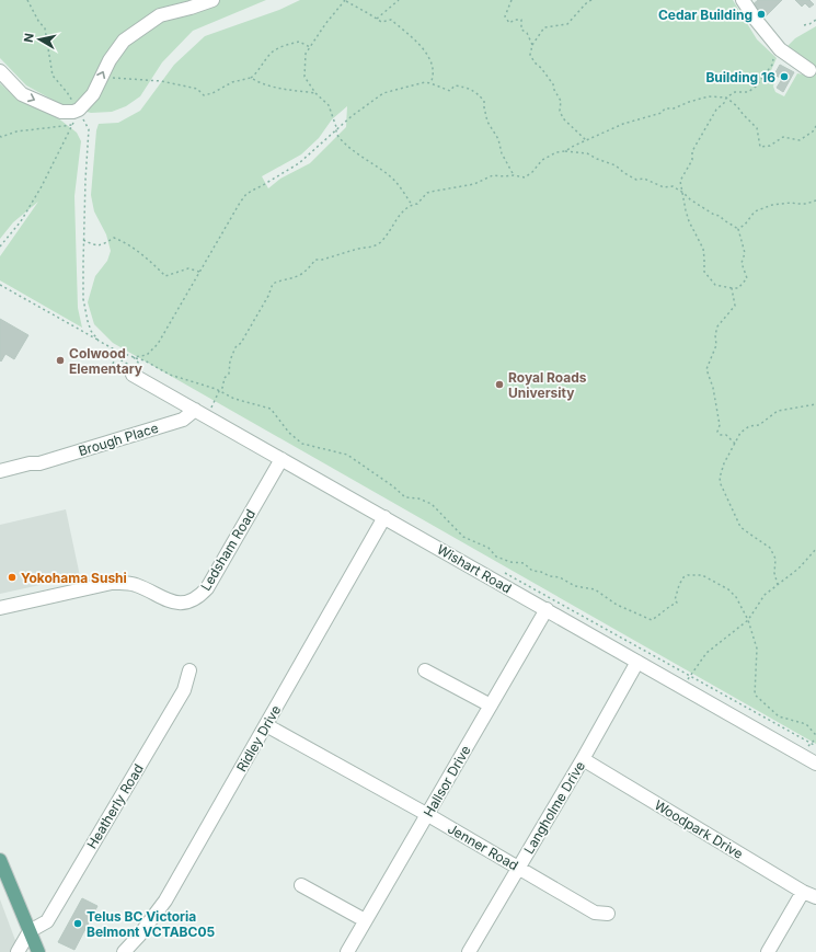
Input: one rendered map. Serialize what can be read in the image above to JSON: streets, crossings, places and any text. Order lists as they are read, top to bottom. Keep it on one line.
{"streets":{"street":["Brough Place","Ledsham Road","Wishart Road","Ridley Drive","Hallsor Drive","Heatherly Road","Langholme Drive","Woodpark Drive","Jenner Road"]},"crossings":[["Brough Place","Wishart Road"],["Ledsham Road","Wishart Road"],["Wishart Road","Ridley Drive"],["Wishart Road","Hallsor Drive"],["Wishart Road","Langholme Drive"],["Ridley Drive","Jenner Road"],["Hallsor Drive","Jenner Road"],["Langholme Drive","Woodpark Drive"],["Langholme Drive","Jenner Road"]],"places":["Cedar Building","Building 16","Colwood Elementary","Royal Roads University","Yokohama Sushi","Telus BC Victoria Belmont VCTABC05"],"north":"left"}
